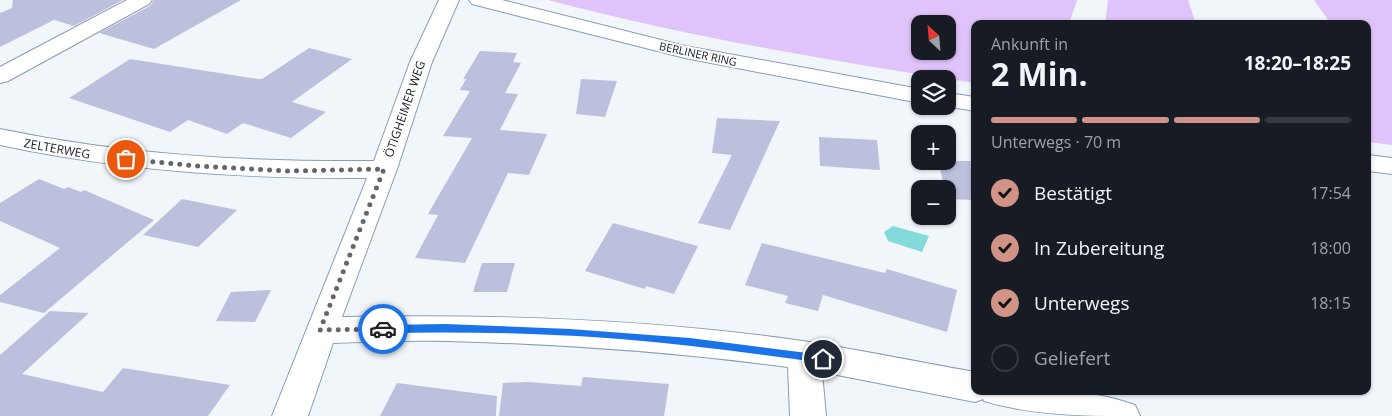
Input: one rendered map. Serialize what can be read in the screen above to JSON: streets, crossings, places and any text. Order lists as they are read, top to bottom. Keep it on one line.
{"streets":{"street":["BERLINER RING","ÖTIGHEIMER WEG","ZELTERWEG"]},"crossings":[["ÖTIGHEIMER WEG","ZELTERWEG"]],"north":"top left","page":{"map_buttons":["+","−"],"heading":["2 Min.","Ankunft in","18:20–18:25"],"bar":"Unterwegs · 70 m","list":[["Bestätigt","17:54"],["In Zubereitung","18:00"],["Unterwegs","18:15"],"Geliefert"]}}
